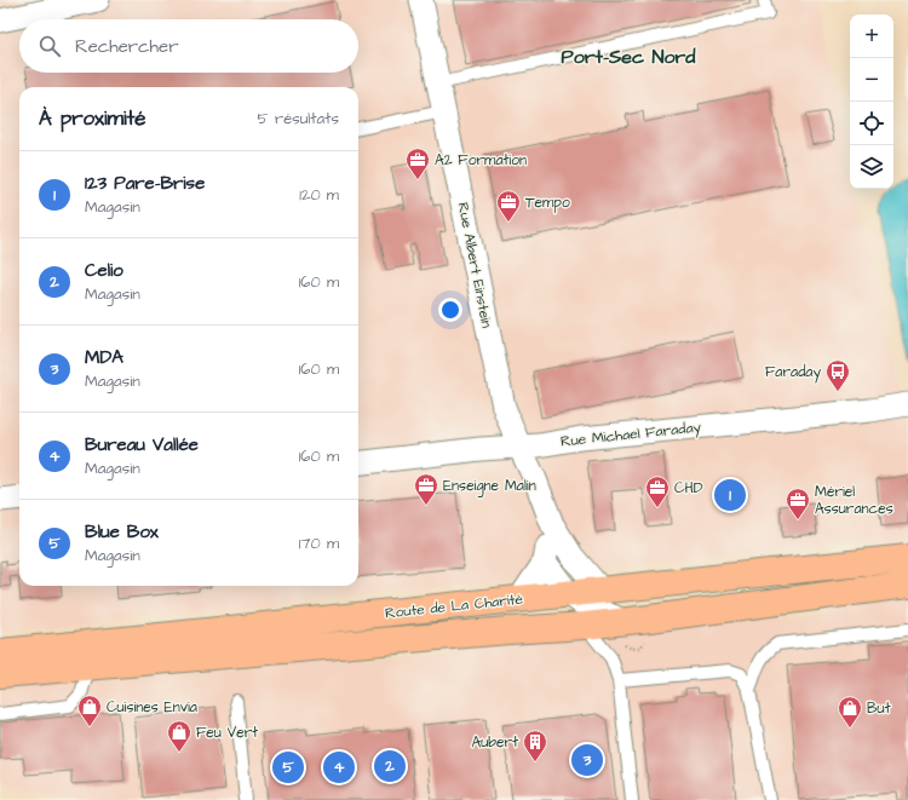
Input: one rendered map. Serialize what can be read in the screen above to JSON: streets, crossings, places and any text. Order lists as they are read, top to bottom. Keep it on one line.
{"streets":{"main road":["Route de La Charité"],"street":["Rue Albert Einstein","Rue Michael Faraday"]},"crossings":[["Rue Albert Einstein","Rue Michael Faraday"],["Rue Albert Einstein","Route de La Charité"]],"districts":["Port-Sec Nord"],"places":{"office":["A2 Formation","Tempo","Enseigne Malin","CHD","Mériel Assurances"],"bus stop":["Faraday"],"shop":["Cuisines Envia","But","Feu Vert"],"building":["Aubert"]},"page":{"map_buttons":["+","−"],"search":"Rechercher","heading":["À proximité","5 résultats"],"list":[{"mark":"1","name":"123 Pare-Brise","note":"Magasin","value":"120 m"},{"mark":"2","name":"Celio","note":"Magasin","value":"160 m"},{"mark":"3","name":"MDA","note":"Magasin","value":"160 m"},{"mark":"4","name":"Bureau Vallée","note":"Magasin","value":"160 m"},{"mark":"5","name":"Blue Box","note":"Magasin","value":"170 m"}],"pins":["1","3","2","4","5"]}}
